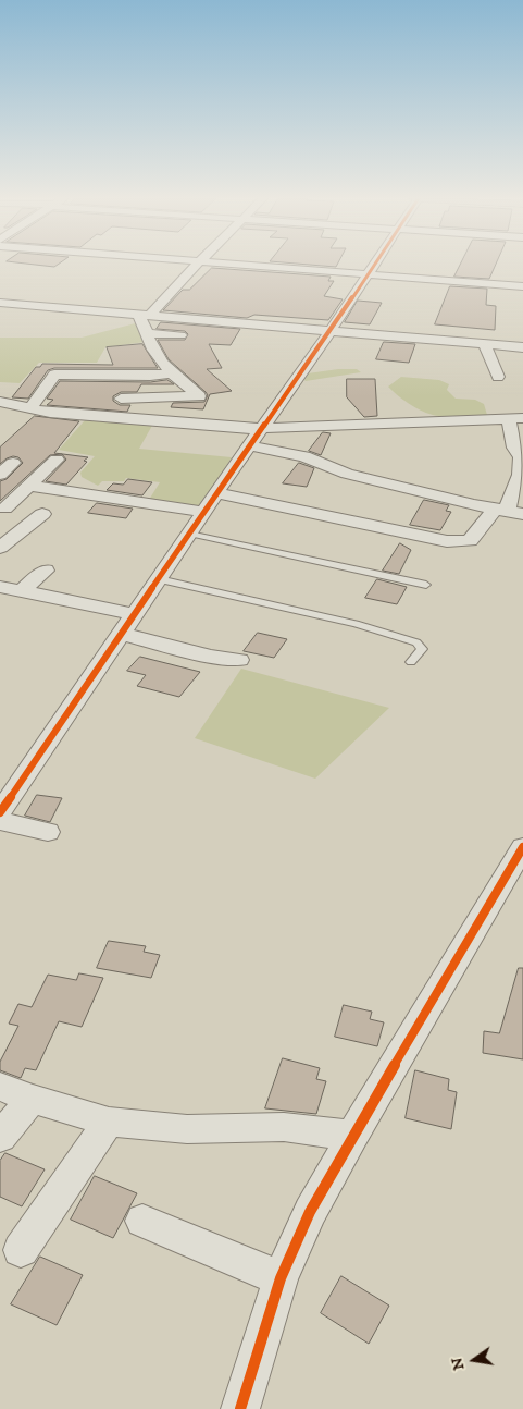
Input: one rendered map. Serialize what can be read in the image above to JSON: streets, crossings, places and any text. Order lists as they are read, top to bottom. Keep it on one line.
{"north":"left"}
